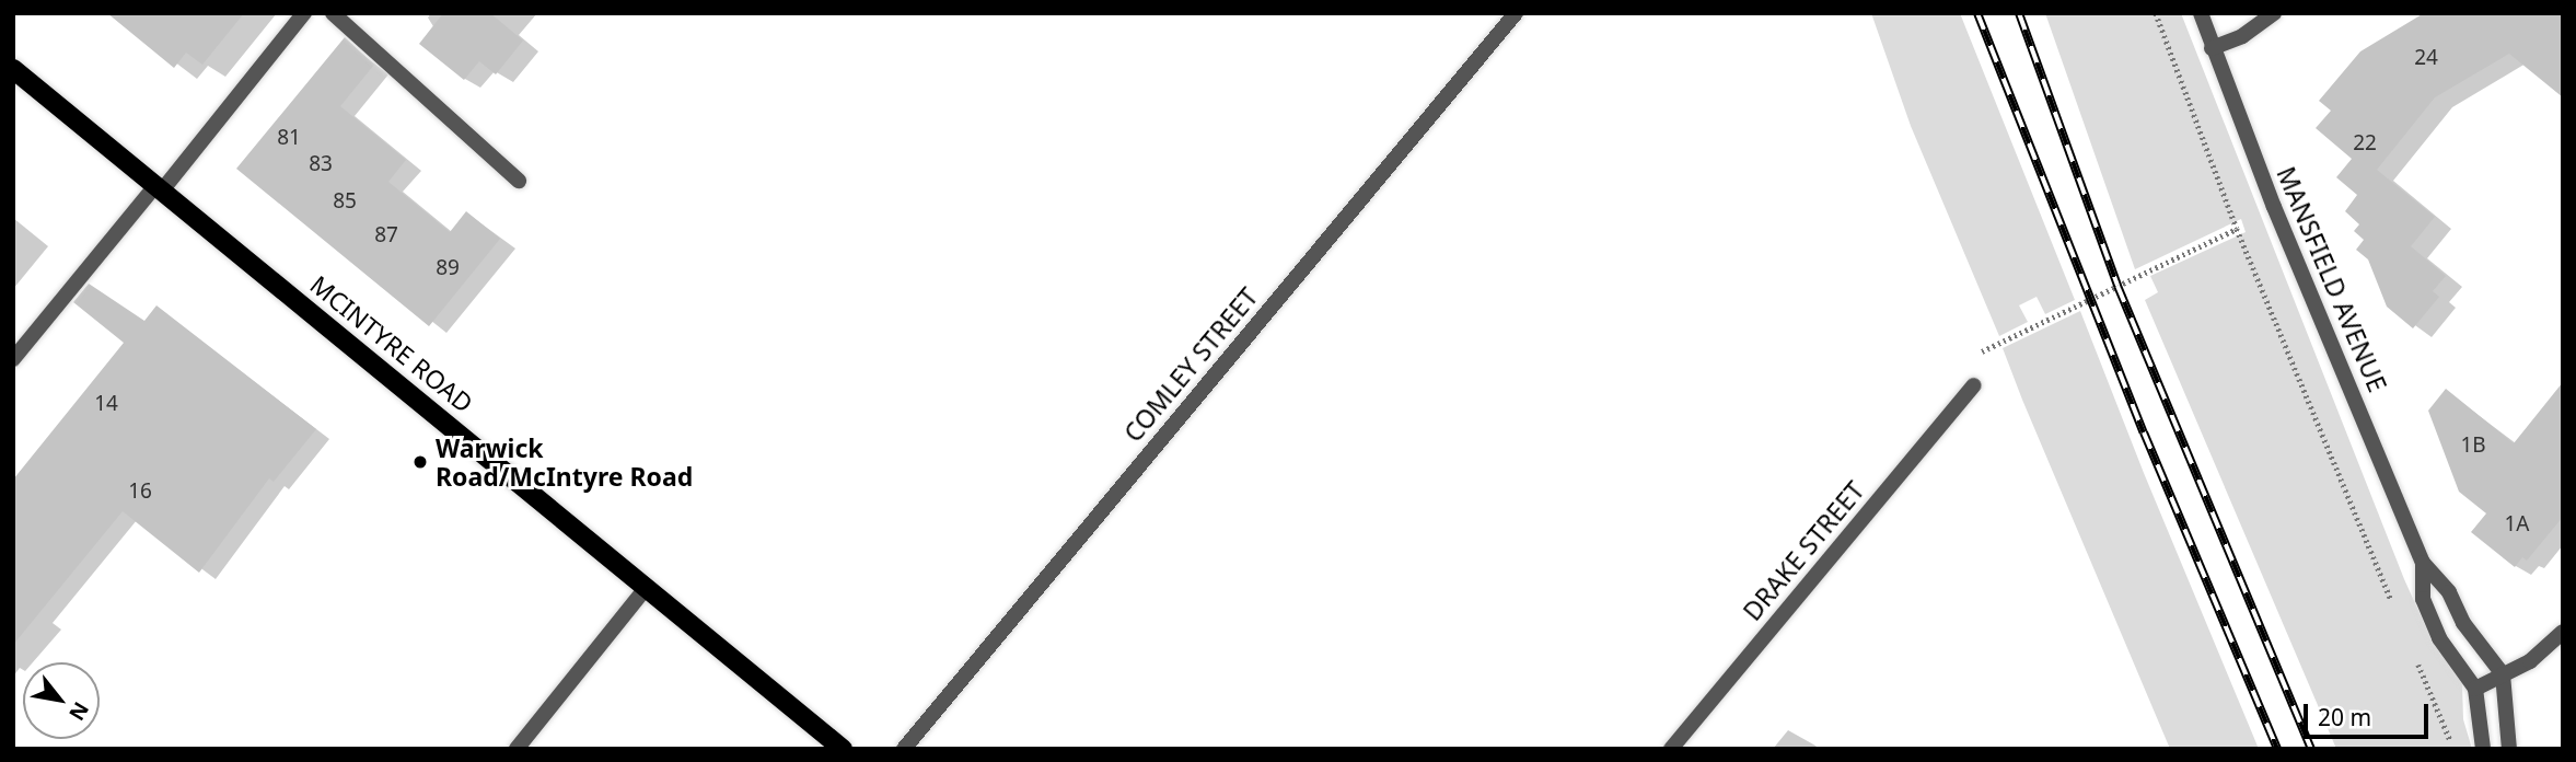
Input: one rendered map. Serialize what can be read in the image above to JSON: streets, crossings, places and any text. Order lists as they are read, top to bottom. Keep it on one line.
{"streets":{"main road":["MCINTYRE ROAD"],"street":["MANSFIELD AVENUE","COMLEY STREET","DRAKE STREET"]},"places":["Warwick Road/McIntyre Road"],"house_numbers":["24","81","22","83","85","87","89","14","1B","16","1A"],"scale_bar":"20 m","north":"bottom right"}
